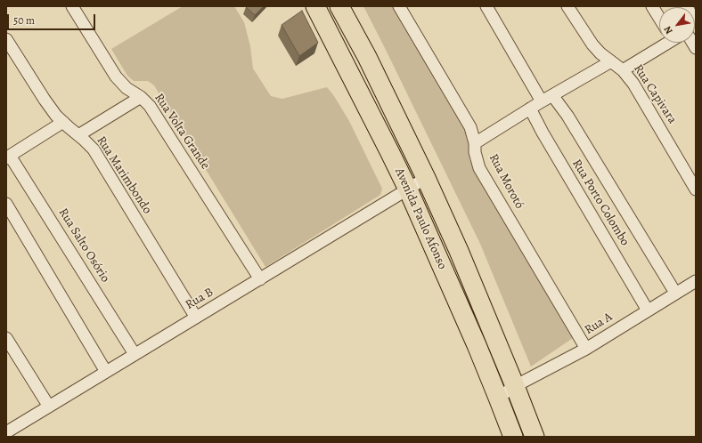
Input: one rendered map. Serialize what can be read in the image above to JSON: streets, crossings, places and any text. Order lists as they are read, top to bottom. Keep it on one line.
{"streets":{"main road":["Avenida Paulo Afonso"],"street":["Rua Capivara","Rua Volta Grande","Rua Marimbondo","Rua Morotó","Rua Porto Colombo","Rua Salto Osório","Rua B","Rua A"]},"crossings":[["Rua Volta Grande","Rua B"],["Rua Marimbondo","Rua B"],["Rua Morotó","Rua A"],["Rua Porto Colombo","Rua A"],["Avenida Paulo Afonso","Rua B"],["Avenida Paulo Afonso","Rua A"],["Rua Salto Osório","Rua B"]],"scale_bar":"50 m","north":"bottom left"}
